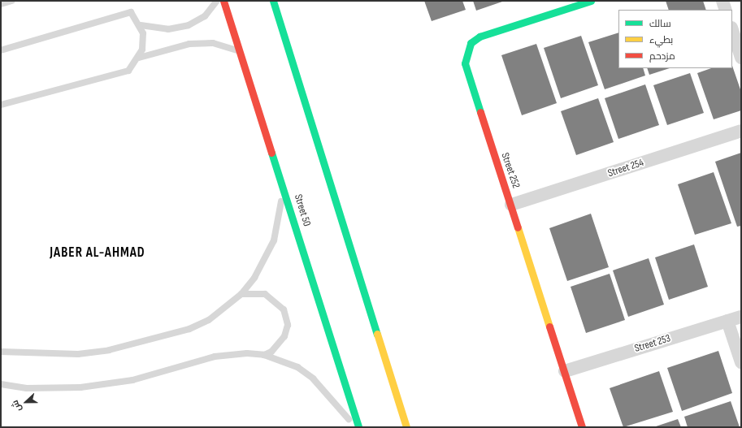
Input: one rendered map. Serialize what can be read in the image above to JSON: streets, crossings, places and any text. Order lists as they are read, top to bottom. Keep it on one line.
{"streets":{"main road":["Street 252","Street 50"],"street":["Street 254","Street 253"]},"crossings":[["Street 254","Street 252"],["Street 252","Street 253"]],"districts":["JABER AL-AHMAD"],"legend":["سالك","بطيء","مزدحم"],"north":"left"}
